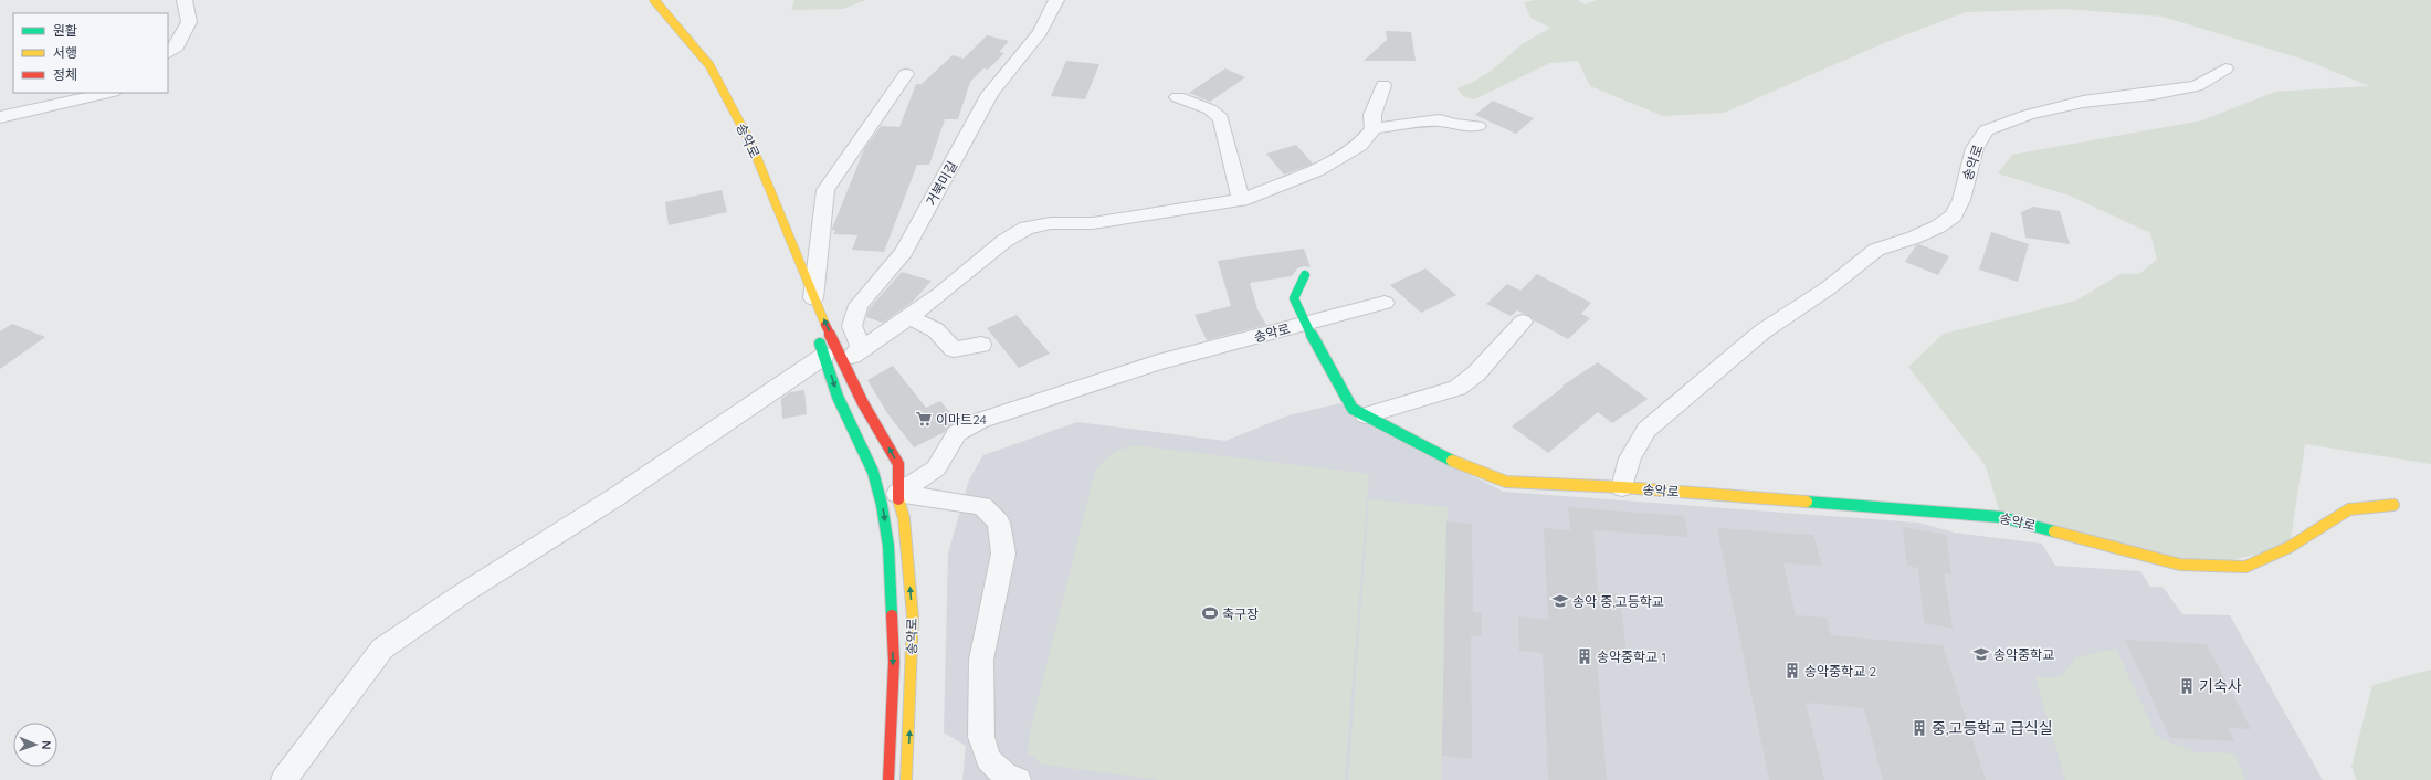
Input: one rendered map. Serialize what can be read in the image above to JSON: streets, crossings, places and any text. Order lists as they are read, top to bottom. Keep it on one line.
{"streets":{"main road":["송악로"],"street":["거북미길"]},"places":{"supermarket":["이마트24"],"school or university":["송악 중,고등학교","송악중학교"],"sports":["축구장"],"building":["송악중학교 1","송악중학교 2","기숙사","중,고등학교 급식실"]},"legend":["원활","서행","정체"],"north":"right"}
